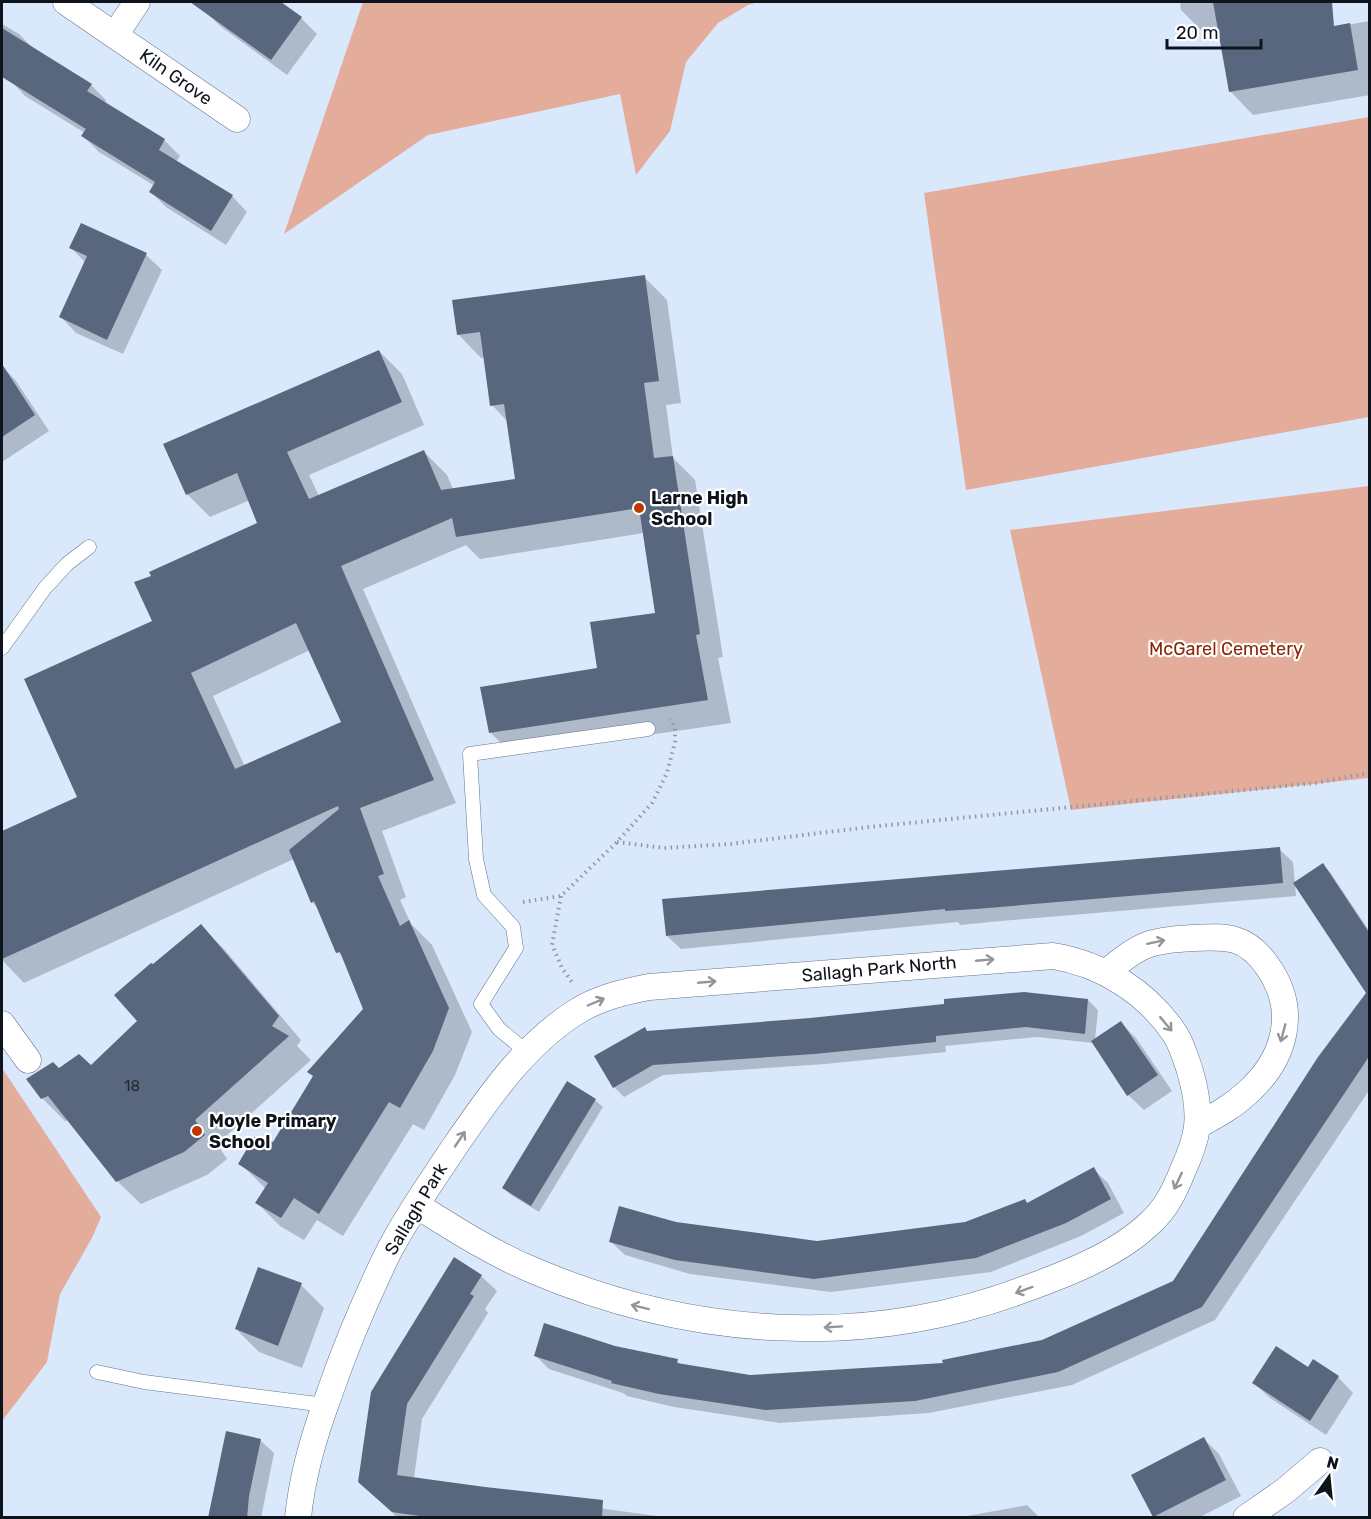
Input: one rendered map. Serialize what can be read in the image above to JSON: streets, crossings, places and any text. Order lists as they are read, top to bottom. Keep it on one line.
{"streets":{"street":["Kiln Grove","Sallagh Park North","Sallagh Park"]},"crossings":[["Sallagh Park North","Sallagh Park"]],"one_way":["Sallagh Park North","Sallagh Park"],"parks":["McGarel Cemetery"],"places":["Larne High School","Moyle Primary School"],"house_numbers":["18"],"scale_bar":"20 m","north":"top"}
